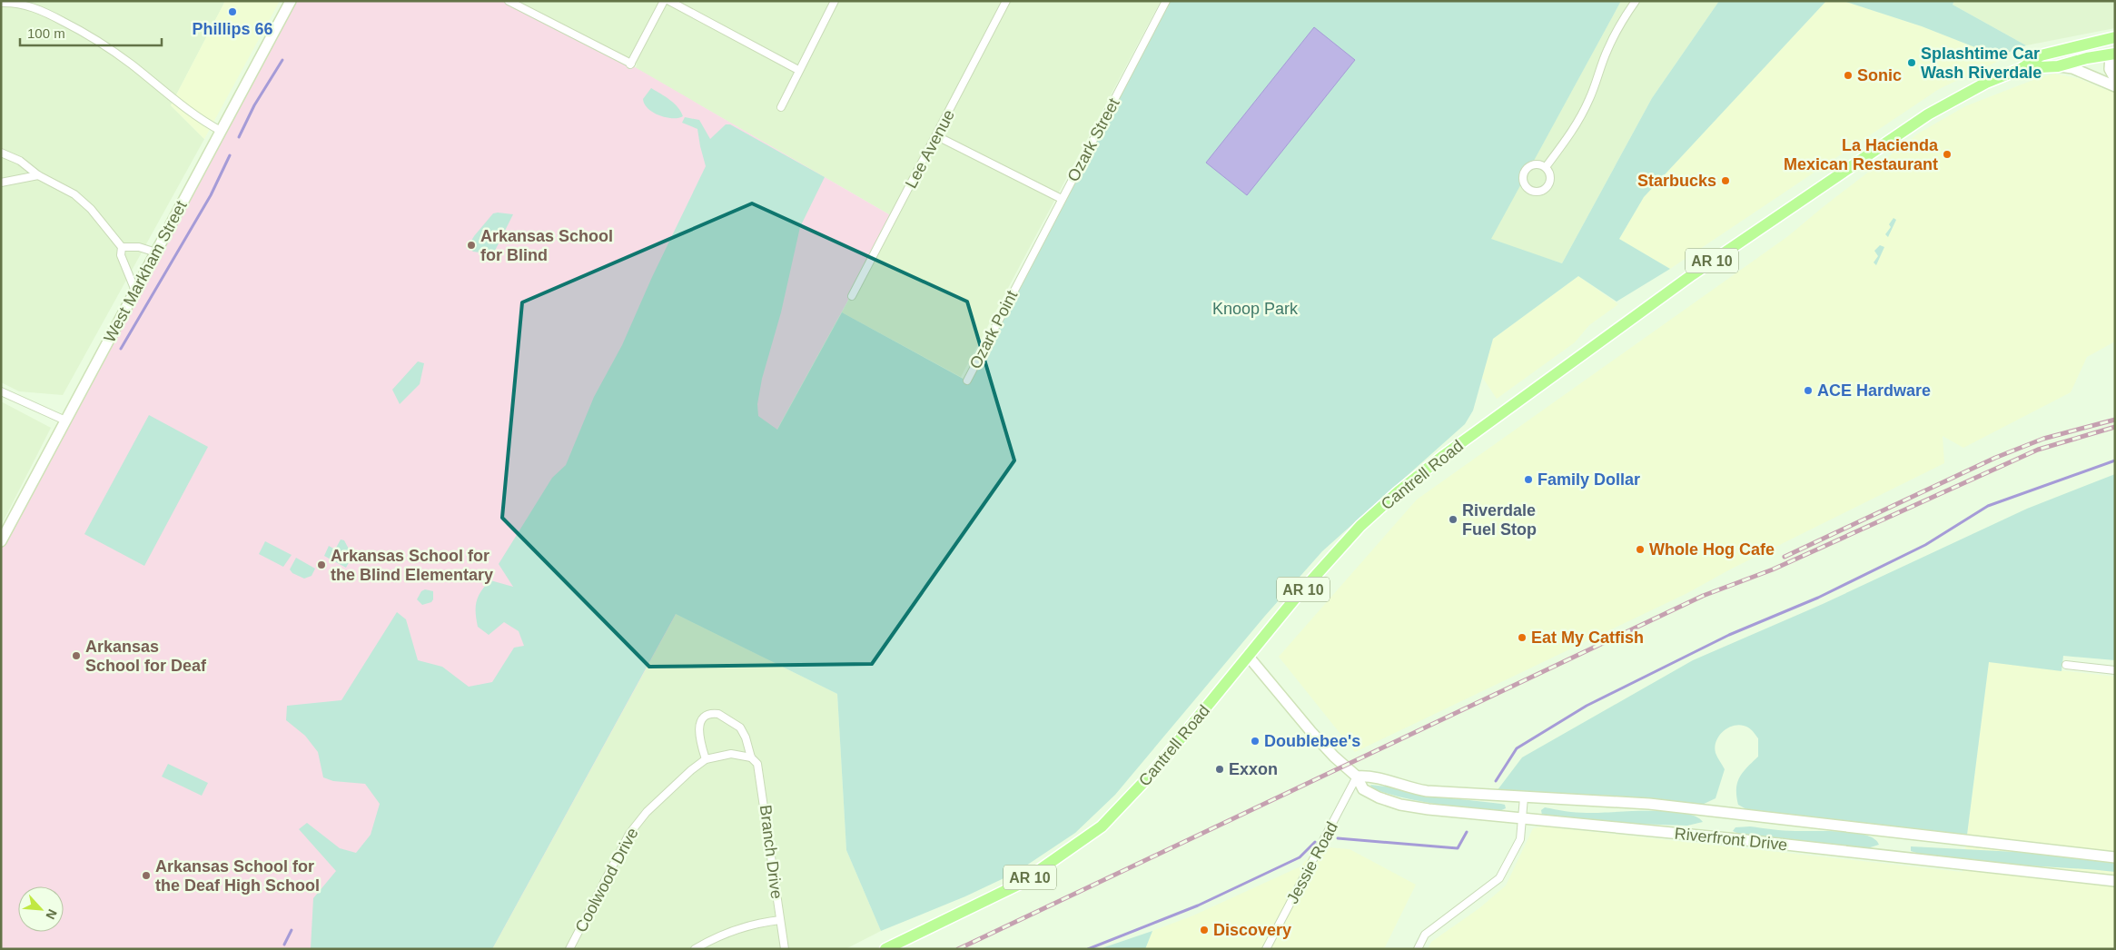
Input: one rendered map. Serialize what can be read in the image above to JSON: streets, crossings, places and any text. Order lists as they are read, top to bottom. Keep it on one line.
{"streets":{"main road":["AR 10","Cantrell Road"],"street":["Ozark Street","Lee Avenue","West Markham Street","Ozark Point","Riverfront Drive","Branch Drive","Jessie Road","Coolwood Drive"]},"crossings":[["Ozark Street","Ozark Point"],["Cantrell Road","Riverfront Drive"],["Riverfront Drive","Jessie Road"],["Branch Drive","Coolwood Drive"]],"parks":["Knoop Park"],"places":["Phillips 66","Splashtime Car Wash Riverdale","Sonic","La Hacienda Mexican Restaurant","Starbucks","Arkansas School for Blind","ACE Hardware","Family Dollar","Riverdale Fuel Stop","Whole Hog Cafe","Arkansas School for the Blind Elementary","Eat My Catfish","Arkansas School for Deaf","Doublebee's","Exxon","Arkansas School for the Deaf High School","Discovery"],"scale_bar":"100 m","north":"bottom right"}
